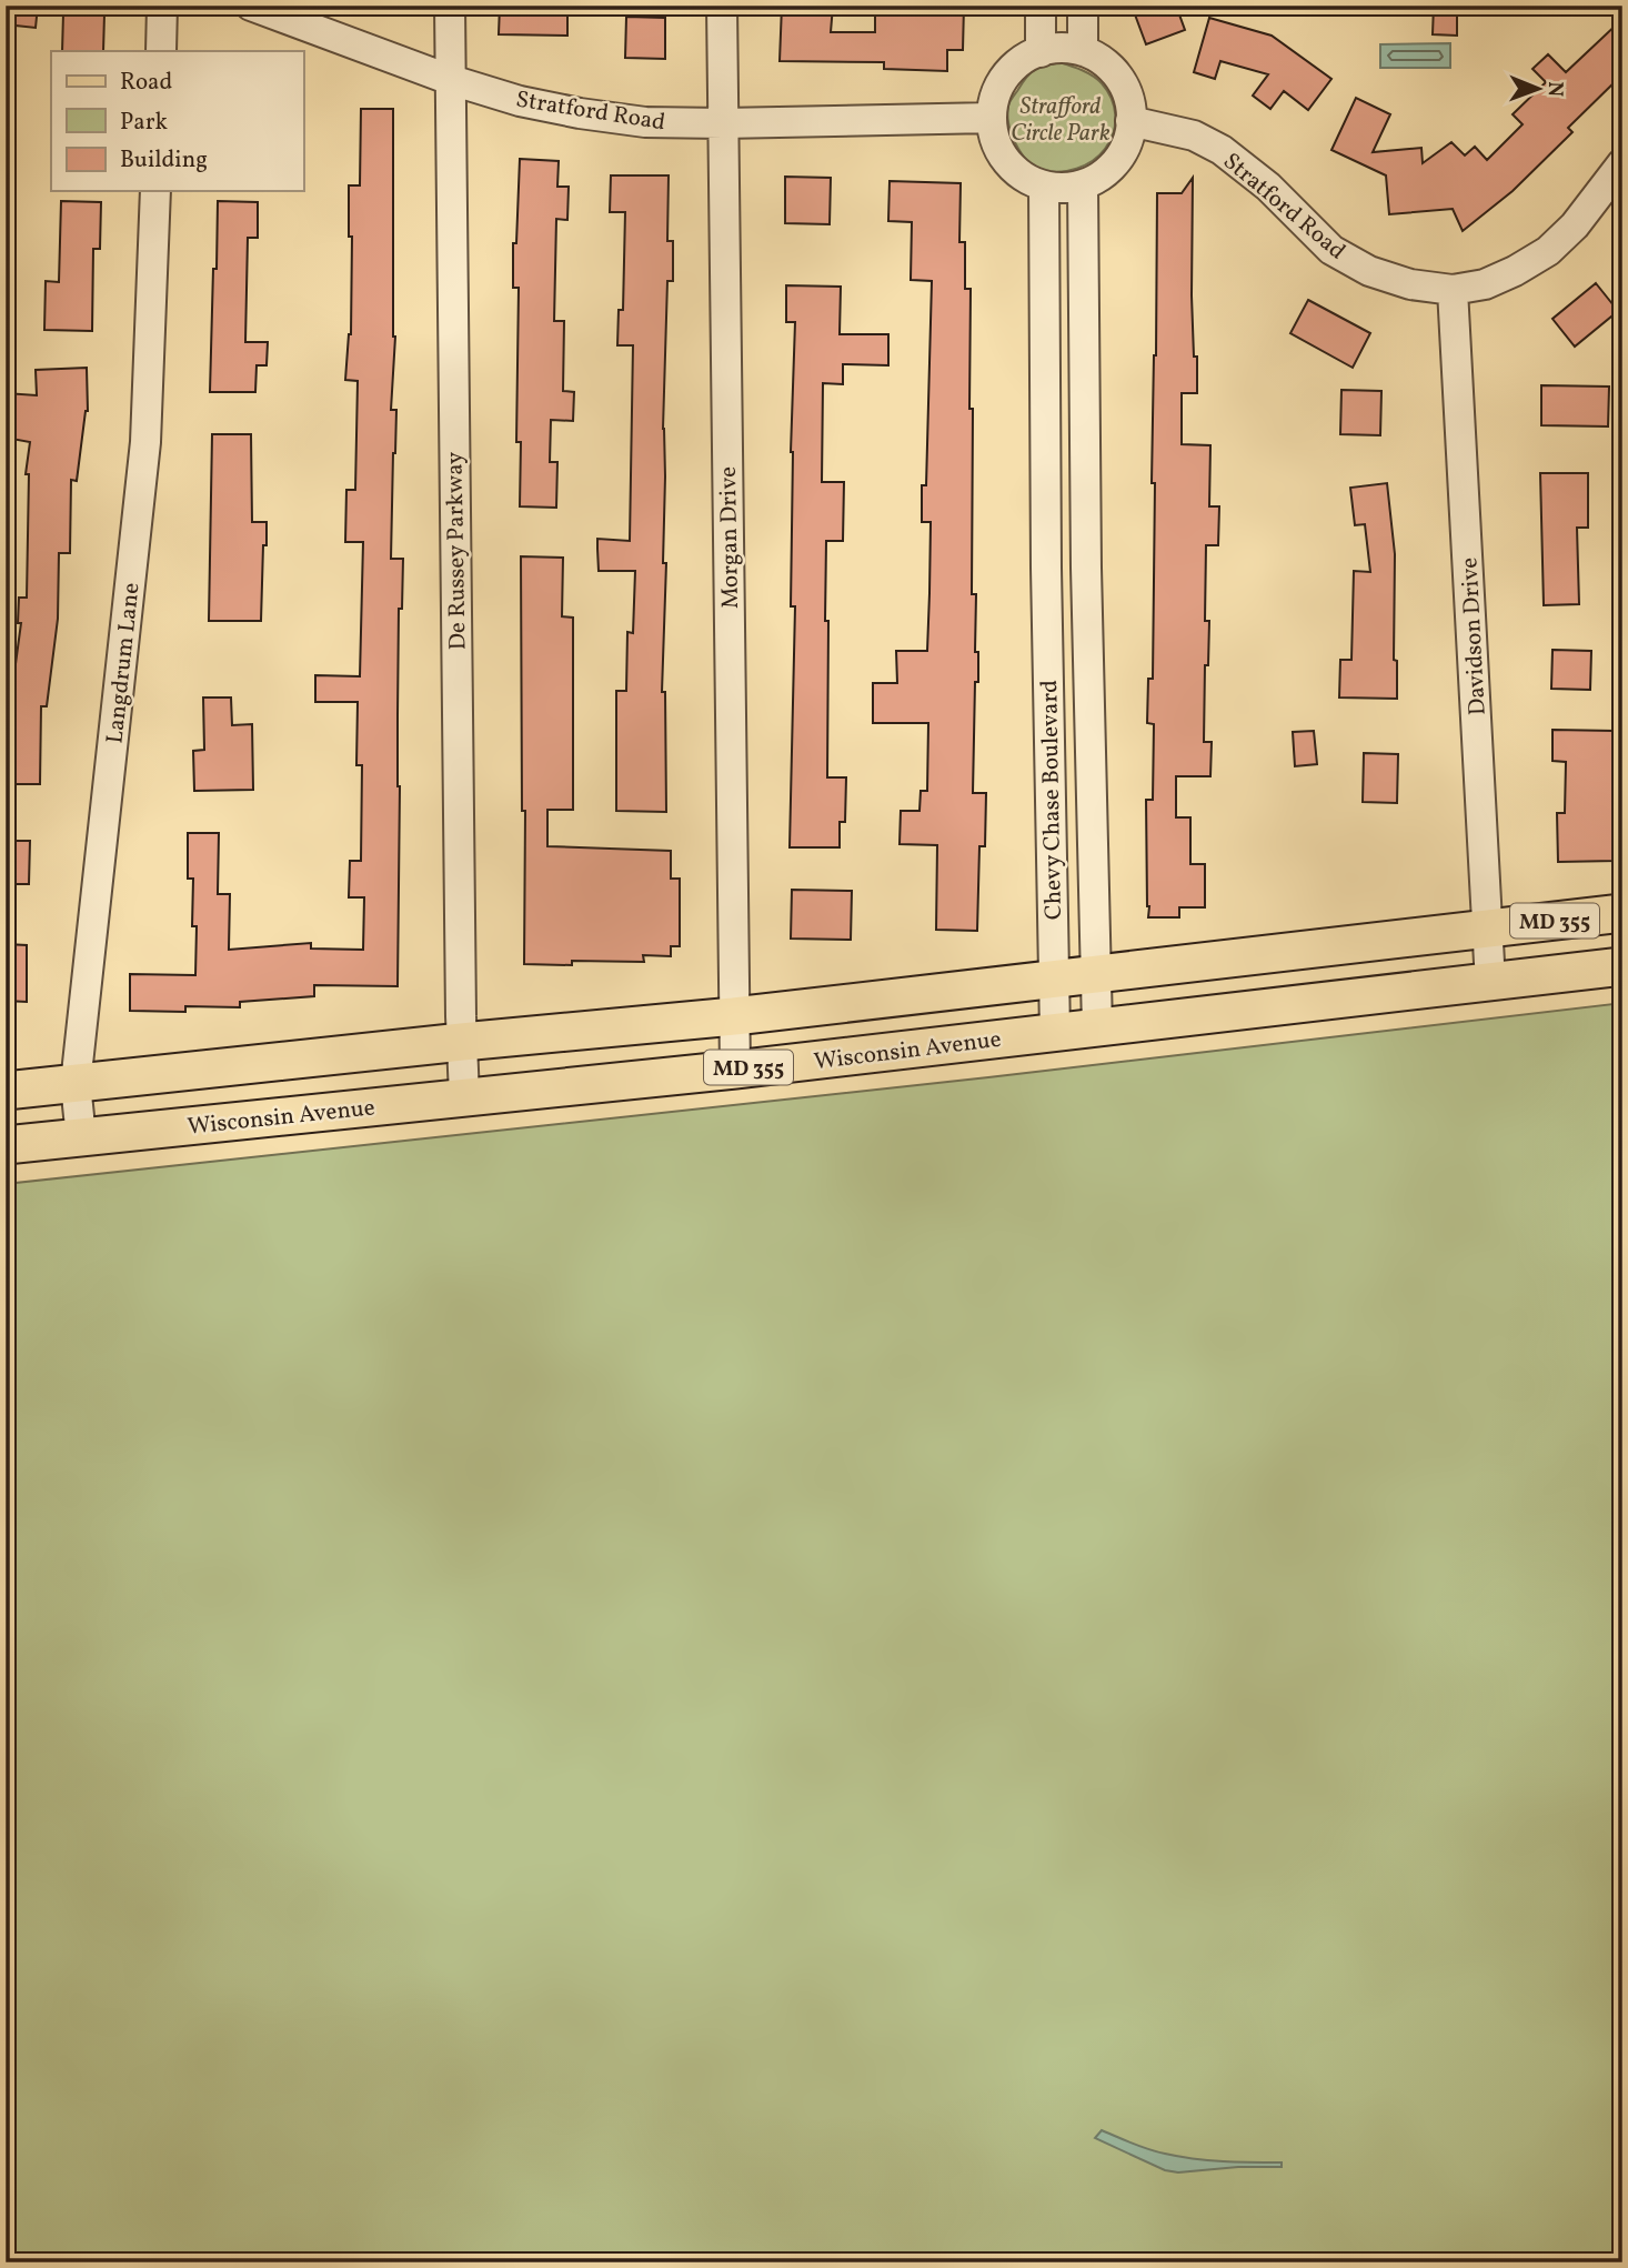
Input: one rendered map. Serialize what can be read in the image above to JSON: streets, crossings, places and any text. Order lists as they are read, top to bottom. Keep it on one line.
{"streets":{"main road":["MD 355","Wisconsin Avenue"],"street":["Stratford Road","Morgan Drive","De Russey Parkway","Davidson Drive","Langdrum Lane","Chevy Chase Boulevard"]},"crossings":[["Stratford Road","Morgan Drive"],["Stratford Road","De Russey Parkway"],["Stratford Road","Davidson Drive"],["Stratford Road","Chevy Chase Boulevard"],["Morgan Drive","MD 355"],["Morgan Drive","Wisconsin Avenue"],["De Russey Parkway","MD 355"],["De Russey Parkway","Wisconsin Avenue"],["Davidson Drive","MD 355"],["Davidson Drive","Wisconsin Avenue"],["Langdrum Lane","MD 355"],["Langdrum Lane","Wisconsin Avenue"],["Chevy Chase Boulevard","MD 355"],["Chevy Chase Boulevard","Wisconsin Avenue"]],"parks":["Strafford Circle Park"],"legend":["Road","Park","Building"],"north":"right"}
